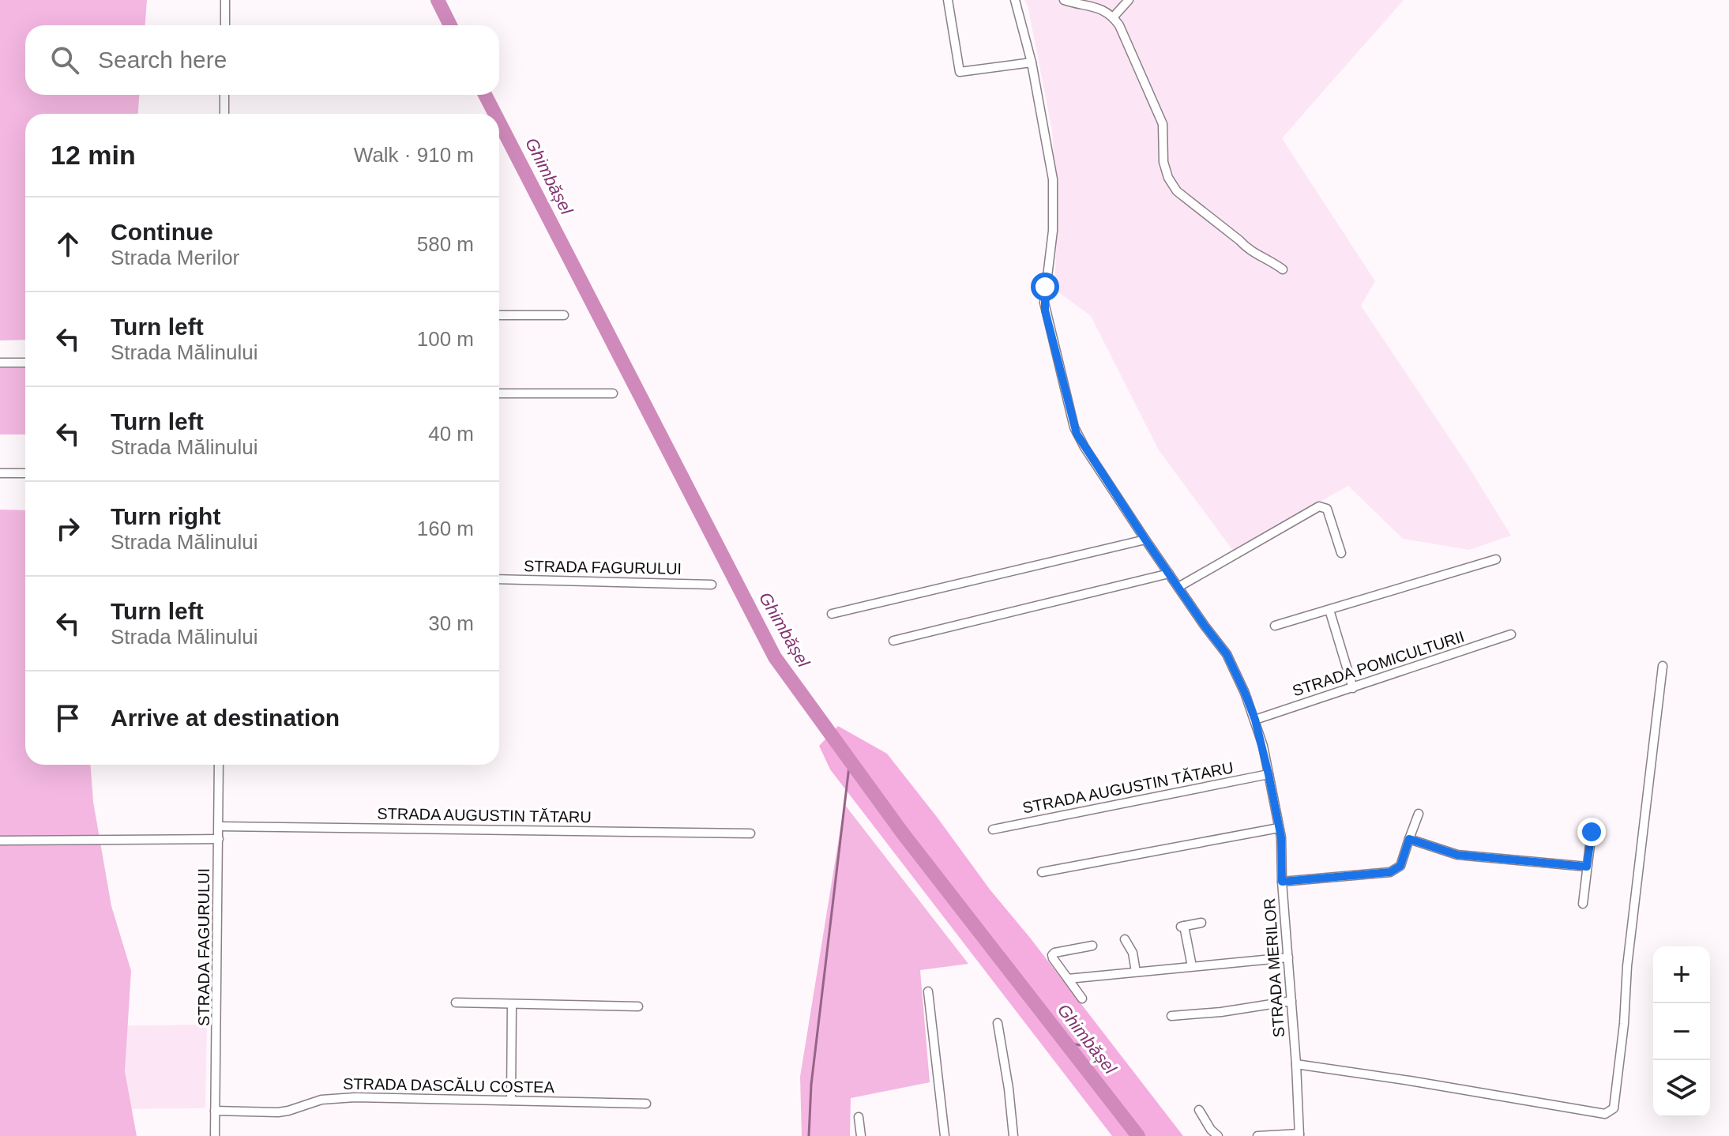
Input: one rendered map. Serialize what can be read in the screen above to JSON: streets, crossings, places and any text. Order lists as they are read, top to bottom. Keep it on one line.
{"streets":{"street":["STRADA FAGURULUI","STRADA POMICULTURII","STRADA AUGUSTIN TĂTARU","STRADA MERILOR","STRADA DASCĂLU COSTEA"]},"crossings":[["STRADA FAGURULUI","STRADA AUGUSTIN TĂTARU"],["STRADA FAGURULUI","STRADA DASCĂLU COSTEA"],["STRADA POMICULTURII","STRADA MERILOR"],["STRADA AUGUSTIN TĂTARU","STRADA MERILOR"]],"water":["Ghimbășel"],"page":{"search":"Search here","heading":["12 min","Walk · 910 m"],"list":[["Continue","Strada Merilor","580 m"],["Turn left","Strada Mălinului","100 m"],["Turn left","Strada Mălinului","40 m"],["Turn right","Strada Mălinului","160 m"],["Turn left","Strada Mălinului","30 m"],"Arrive at destination"],"map_buttons":["+","−"]}}
